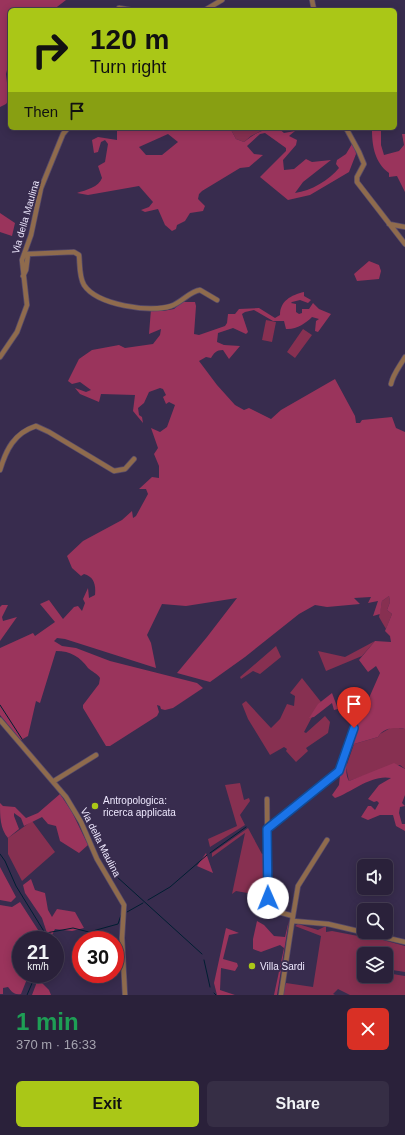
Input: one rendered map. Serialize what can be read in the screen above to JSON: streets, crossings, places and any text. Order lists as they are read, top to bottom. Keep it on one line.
{"streets":{"street":["Via della Maulina"]},"places":["Antropologica: ricerca applicata","Villa Sardi"],"page":{"turn":["120 m","Turn right"],"then":"Then","speed":"21 km/h","limit":"30","heading":["1 min","370 m · 16:33"],"buttons":["Exit","Share"]}}
